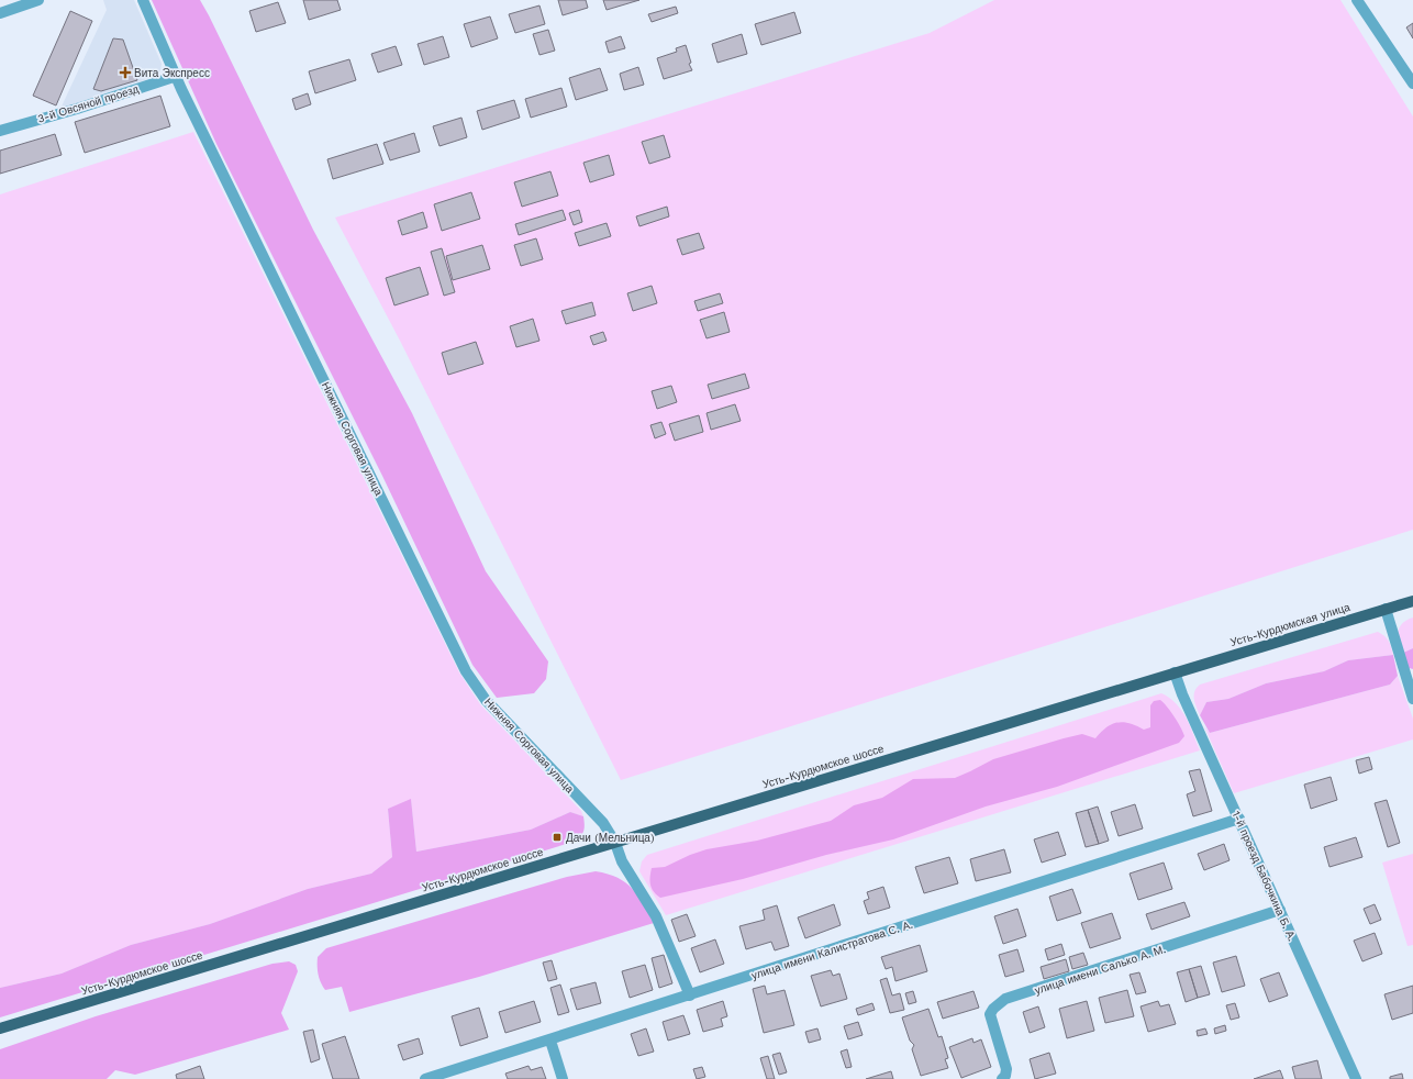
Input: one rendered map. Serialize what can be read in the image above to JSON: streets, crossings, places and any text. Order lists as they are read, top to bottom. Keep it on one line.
{"streets":{"main road":["Усть-Курдюмская улица","Усть-Курдюмское шоссе"],"street":["3-й Овсяной проезд","Нижняя Сорговая улица","1-й проезд Бабочкина Б. А.","улица имени Калистратова С. А.","улица имени Салько А. М."]},"crossings":[["3-й Овсяной проезд","Нижняя Сорговая улица"],["Нижняя Сорговая улица","Усть-Курдюмское шоссе"],["Нижняя Сорговая улица","улица имени Калистратова С. А."],["Усть-Курдюмская улица","Усть-Курдюмское шоссе"],["Усть-Курдюмская улица","1-й проезд Бабочкина Б. А."],["Усть-Курдюмское шоссе","1-й проезд Бабочкина Б. А."],["1-й проезд Бабочкина Б. А.","улица имени Калистратова С. А."],["1-й проезд Бабочкина Б. А.","улица имени Салько А. М."]],"places":{"health":["Вита Экспресс"],"transit":["Дачи (Мельница)"]}}
